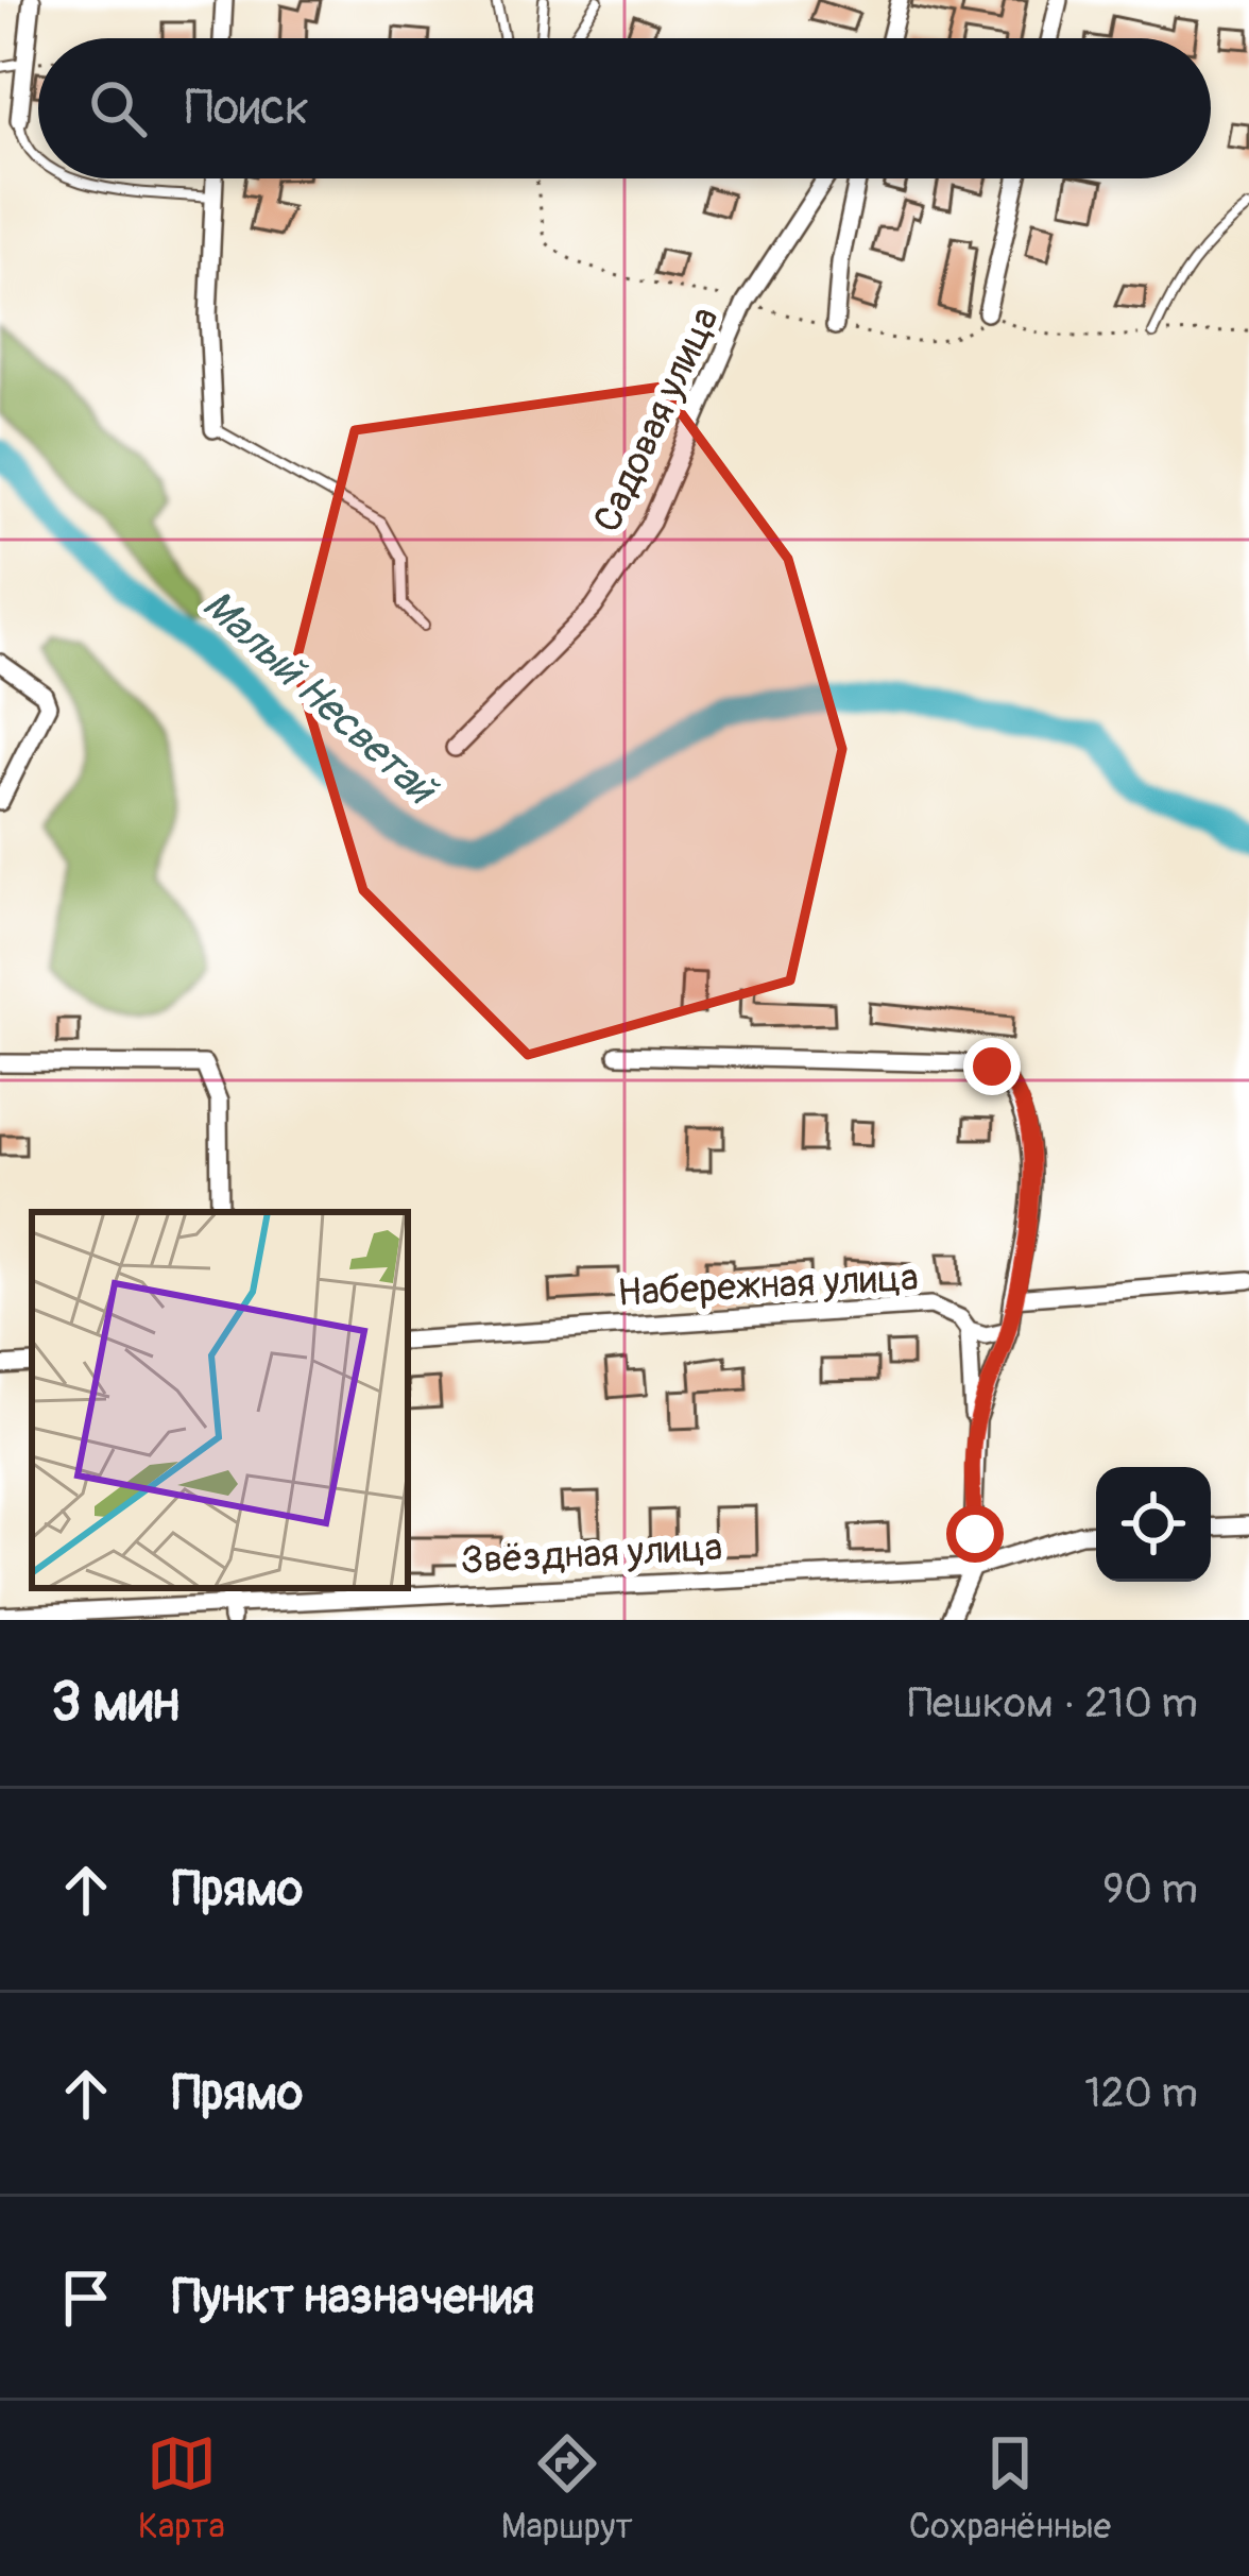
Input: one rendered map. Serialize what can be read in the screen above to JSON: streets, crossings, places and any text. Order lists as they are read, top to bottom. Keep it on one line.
{"streets":{"street":["Садовая улица","Набережная улица","Звёздная улица"]},"water":["Малый Несветай"],"page":{"search":"Поиск","heading":["3 мин","Пешком · 210 m"],"list":[["Прямо","90 m"],["Прямо","120 m"],"Пункт назначения"],"nav":["Карта","Маршрут","Сохранённые"]}}
